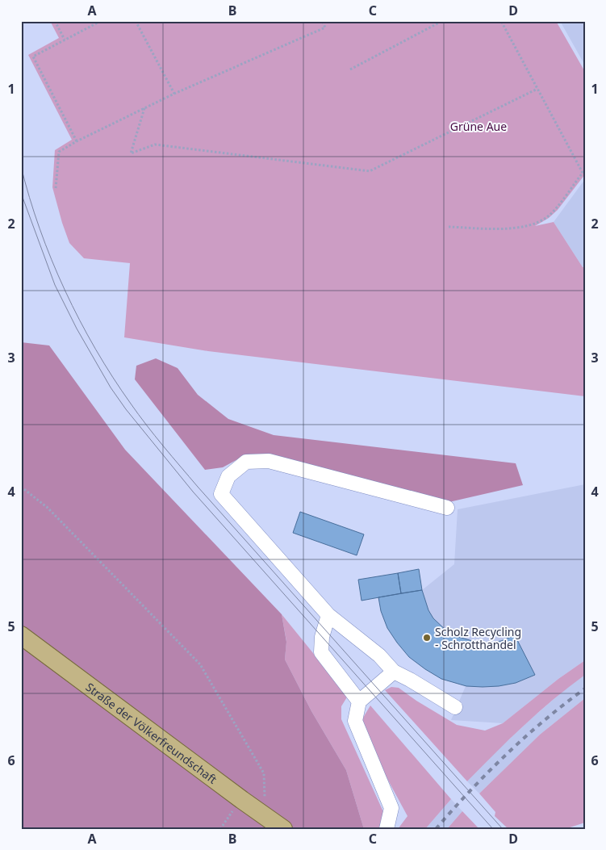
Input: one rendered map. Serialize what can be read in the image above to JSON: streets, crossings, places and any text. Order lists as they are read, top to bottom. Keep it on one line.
{"streets":{"main road":["Straße der Völkerfreundschaft"]},"parks":["Grüne Aue"],"places":["Scholz Recycling - Schrotthandel"],"grid":{"columns":["A","B","C","D"],"rows":["1","2","3","4","5","6"]}}
